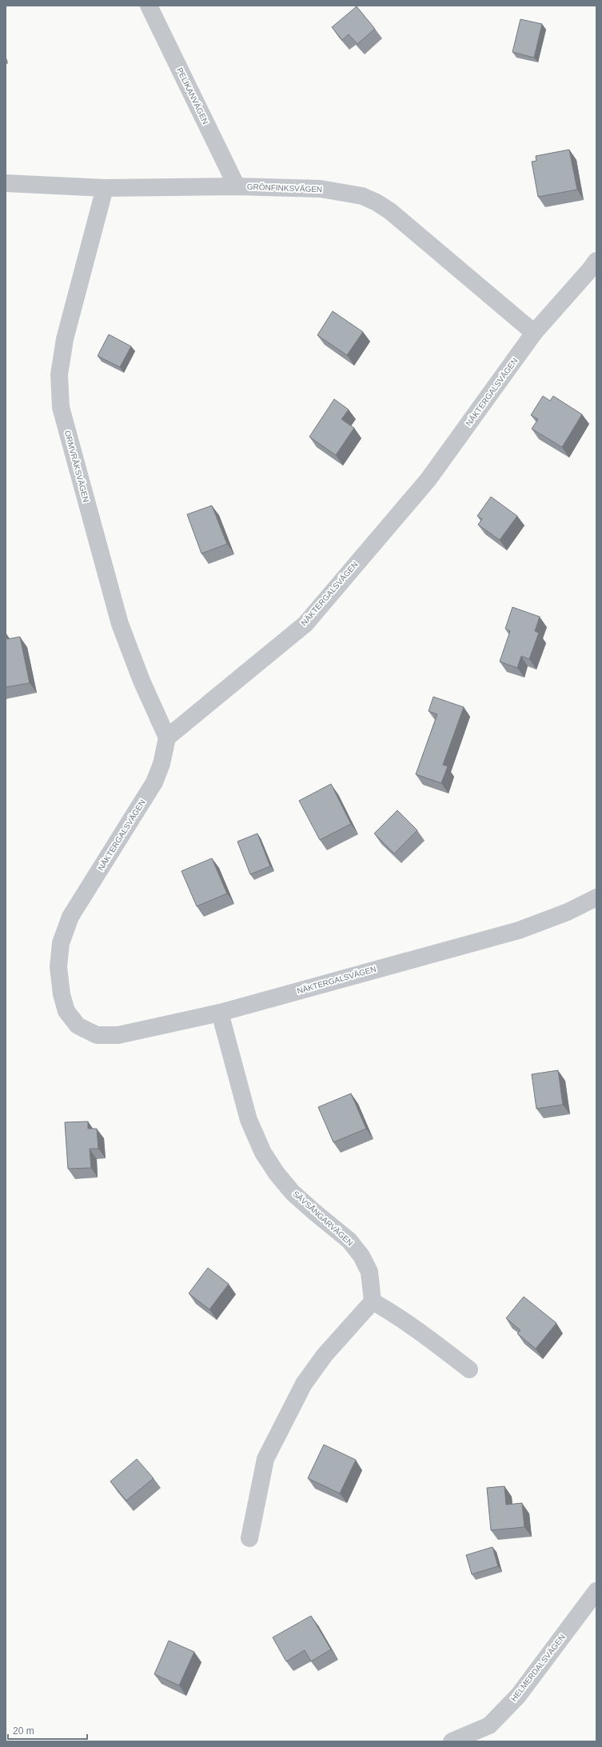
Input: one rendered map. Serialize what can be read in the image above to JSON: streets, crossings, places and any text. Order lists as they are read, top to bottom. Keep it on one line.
{"streets":{"street":["PELIKANVÄGEN","GRÖNFINKSVÄGEN","NÄKTERGALSVÄGEN","ORMVRÅKSVÄGEN","SÄVSÅNGARVÄGEN","HELMERDALSVÄGEN"]},"crossings":[["PELIKANVÄGEN","GRÖNFINKSVÄGEN"],["GRÖNFINKSVÄGEN","NÄKTERGALSVÄGEN"],["GRÖNFINKSVÄGEN","ORMVRÅKSVÄGEN"],["NÄKTERGALSVÄGEN","ORMVRÅKSVÄGEN"],["NÄKTERGALSVÄGEN","SÄVSÅNGARVÄGEN"]],"scale_bar":"20 m"}
